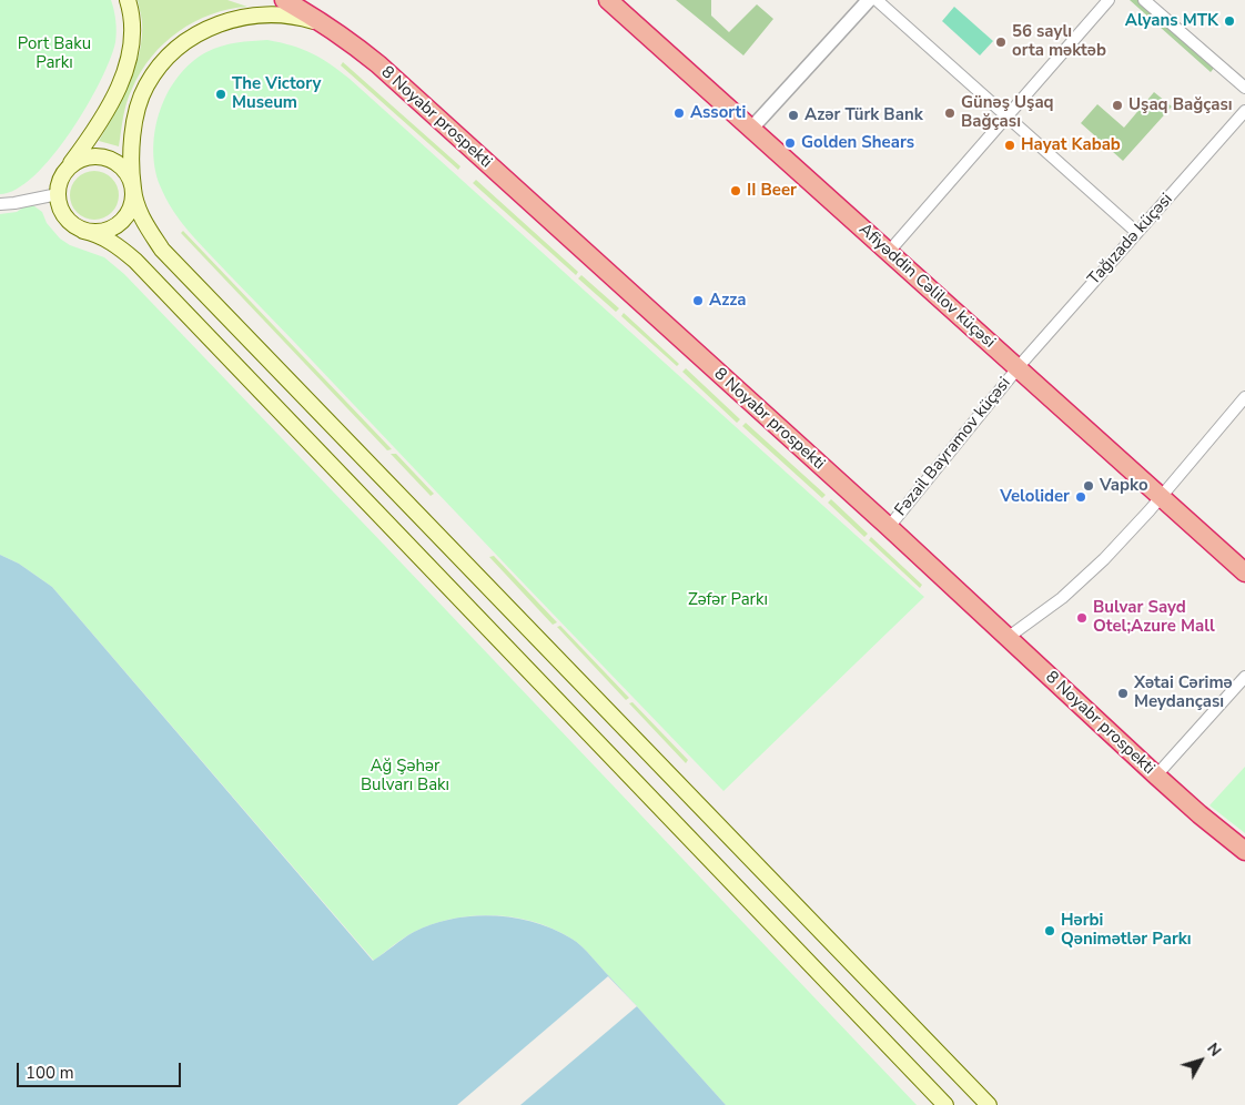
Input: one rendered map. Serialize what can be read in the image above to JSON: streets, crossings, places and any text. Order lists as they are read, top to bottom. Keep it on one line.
{"streets":{"highway":["8 Noyabr prospekti","Afiyəddin Cəlilov küçəsi"],"street":["Tağızadə küçəsi","Fəzail Bayramov küçəsi"]},"crossings":[["8 Noyabr prospekti","Fəzail Bayramov küçəsi"],["Tağızadə küçəsi","Afiyəddin Cəlilov küçəsi"],["Tağızadə küçəsi","Fəzail Bayramov küçəsi"],["Afiyəddin Cəlilov küçəsi","Fəzail Bayramov küçəsi"]],"parks":["Port Baku Parkı","Zəfər Parkı","Ağ Şəhər Bulvarı Bakı"],"places":["Alyans MTK","56 saylı orta məktəb","The Victory Museum","Uşaq Bağçası","Assorti","Günəş Uşaq Bağçası","Azәr Türk Bank","Golden Shears","Hayat Kabab","II Beer","Azza","Vapko","Velolider","Bulvar Sayd Otel;Azure Mall","Xətai Cərimə Meydançası","Hərbi Qənimətlər Parkı"],"scale_bar":"100 m","north":"top right"}
